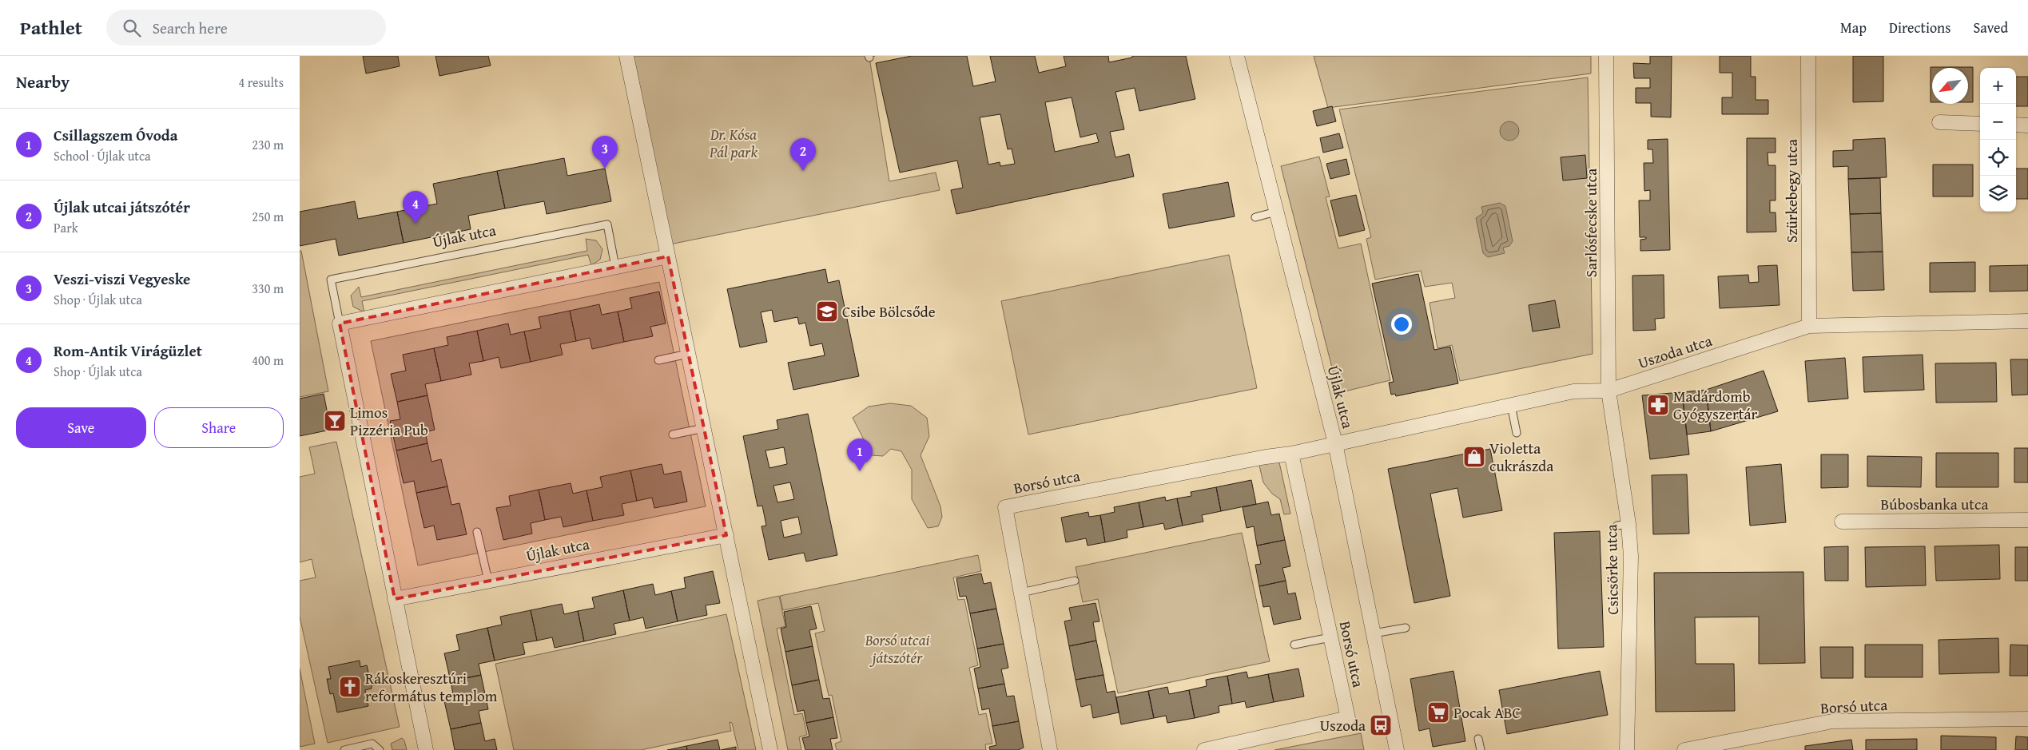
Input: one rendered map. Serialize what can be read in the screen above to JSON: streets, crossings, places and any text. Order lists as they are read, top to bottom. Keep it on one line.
{"streets":{"street":["Szürkebegy utca","Sarlósfecske utca","Újlak utca","Uszoda utca","Borsó utca","Búbosbanka utca","Csicsörke utca"]},"crossings":[["Szürkebegy utca","Uszoda utca"],["Sarlósfecske utca","Uszoda utca"],["Sarlósfecske utca","Csicsörke utca"],["Újlak utca","Uszoda utca"],["Újlak utca","Borsó utca"],["Uszoda utca","Borsó utca"],["Uszoda utca","Csicsörke utca"]],"parks":["Dr. Kósa Pál park","Borsó utcai játszótér"],"places":{"school or university":["Csibe Bölcsőde"],"pharmacy":["Madárdomb Gyógyszertár"],"bar":["Limos Pizzéria Pub"],"shop":["Violetta cukrászda"],"church":["Rákoskeresztúri református templom"],"supermarket":["Pocak ABC"],"bus stop":["Uszoda"]},"north":"bottom left","page":{"header":"Pathlet","search":"Search here","nav":["Map","Directions","Saved"],"heading":["Nearby","4 results"],"map_buttons":["+","−"],"list":[{"mark":"1","name":"Csillagszem Óvoda","note":"School · Újlak utca","value":"230 m"},{"mark":"2","name":"Újlak utcai játszótér","note":"Park","value":"250 m"},{"mark":"3","name":"Veszi-viszi Vegyeske","note":"Shop · Újlak utca","value":"330 m"},{"mark":"4","name":"Rom-Antik Virágüzlet","note":"Shop · Újlak utca","value":"400 m"}],"pins":["3","2","4","1"],"buttons":["Save","Share"]}}
